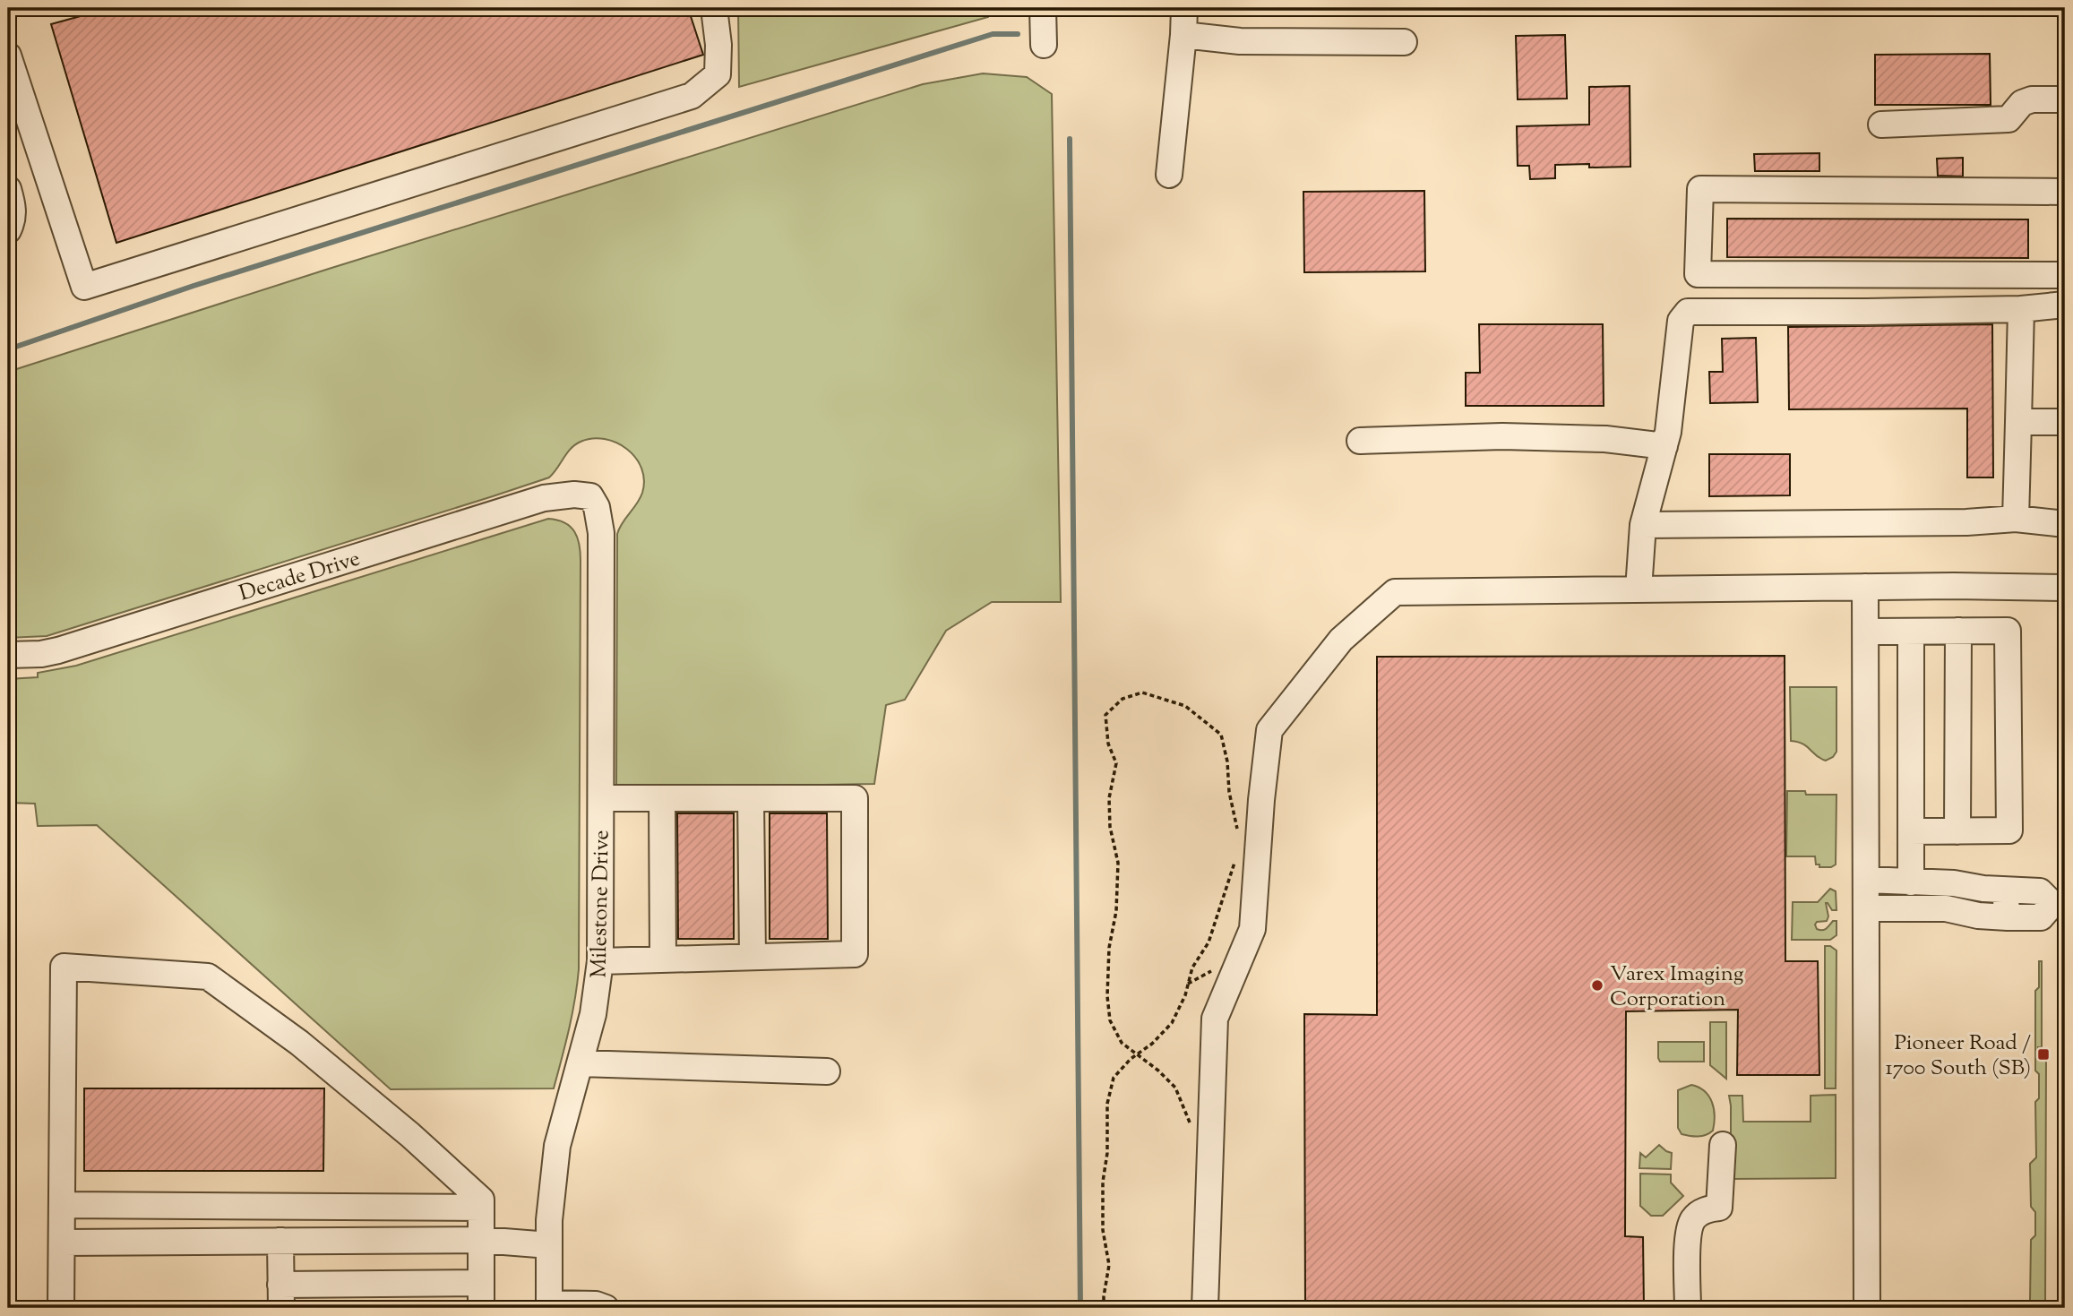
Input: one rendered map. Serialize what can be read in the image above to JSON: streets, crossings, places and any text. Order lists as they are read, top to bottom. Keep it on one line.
{"streets":{"street":["Decade Drive","Milestone Drive"]},"crossings":[["Decade Drive","Milestone Drive"]],"places":{"other":["Varex Imaging Corporation"],"transit":["Pioneer Road / 1700 South (SB)"]}}
